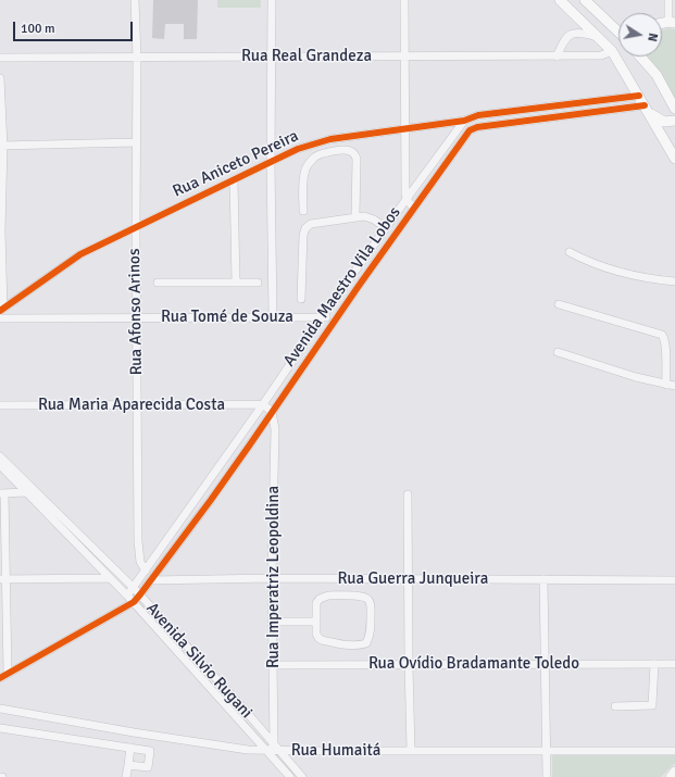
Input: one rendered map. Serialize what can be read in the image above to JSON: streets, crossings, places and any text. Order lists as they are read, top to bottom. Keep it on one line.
{"streets":{"street":["Rua Real Grandeza","Rua Aniceto Pereira","Avenida Maestro Vila Lobos","Rua Afonso Arinos","Rua Tomé de Souza","Rua Maria Aparecida Costa","Rua Imperatriz Leopoldina","Rua Guerra Junqueira","Avenida Silvio Rugani","Rua Ovídio Bradamante Toledo","Rua Humaitá"]},"crossings":[["Rua Real Grandeza","Rua Afonso Arinos"],["Rua Aniceto Pereira","Rua Afonso Arinos"],["Avenida Maestro Vila Lobos","Rua Tomé de Souza"],["Avenida Maestro Vila Lobos","Rua Imperatriz Leopoldina"],["Avenida Maestro Vila Lobos","Rua Guerra Junqueira"],["Avenida Maestro Vila Lobos","Avenida Silvio Rugani"],["Rua Afonso Arinos","Rua Tomé de Souza"],["Rua Afonso Arinos","Rua Maria Aparecida Costa"],["Rua Imperatriz Leopoldina","Rua Guerra Junqueira"],["Rua Imperatriz Leopoldina","Avenida Silvio Rugani"],["Rua Imperatriz Leopoldina","Rua Ovídio Bradamante Toledo"],["Rua Imperatriz Leopoldina","Rua Humaitá"],["Avenida Silvio Rugani","Rua Humaitá"]],"scale_bar":"100 m","north":"right"}
